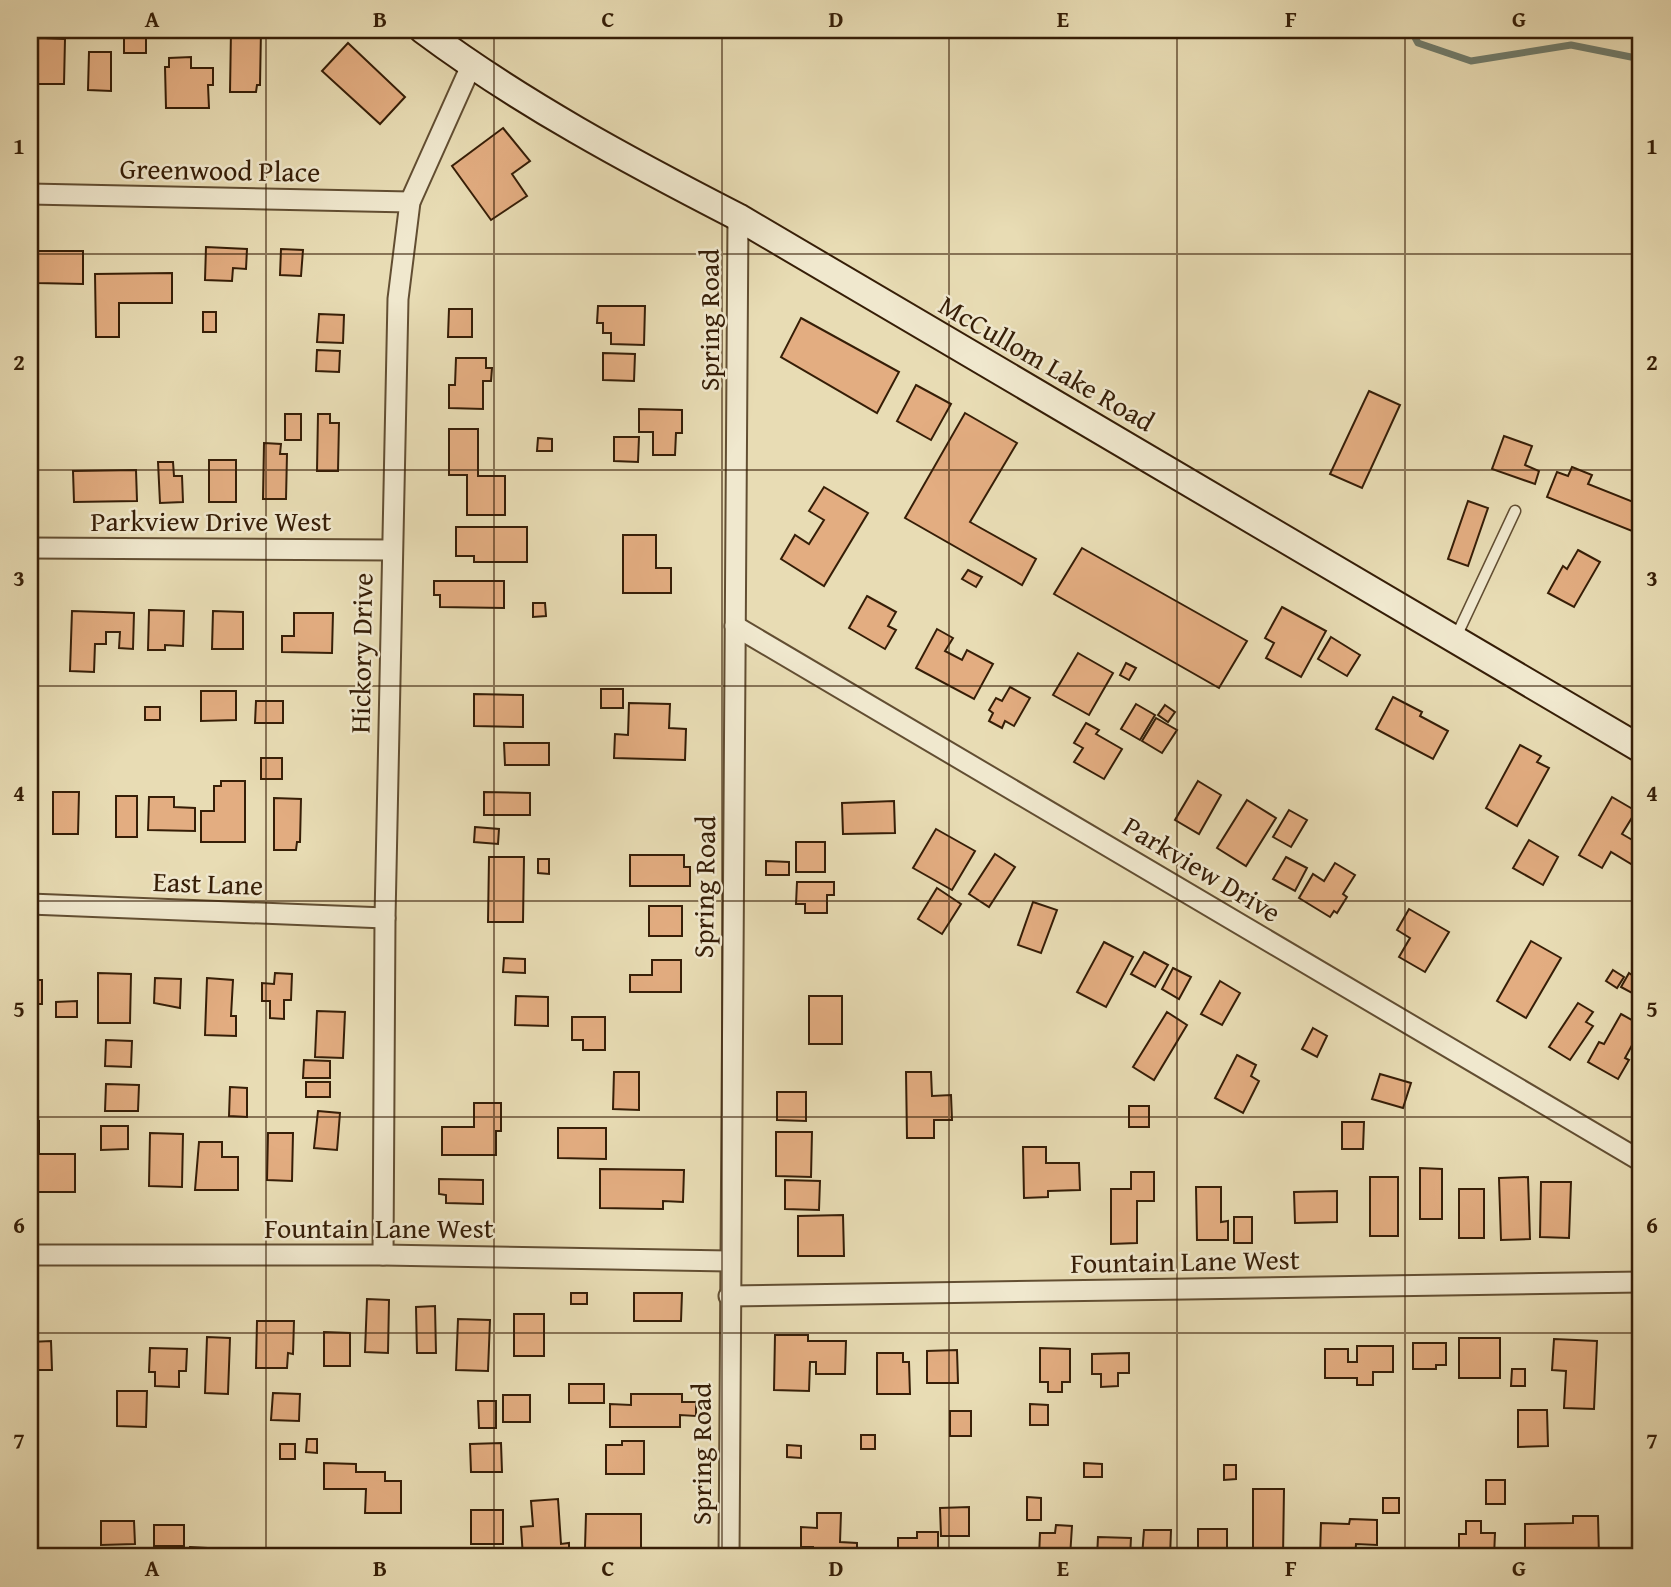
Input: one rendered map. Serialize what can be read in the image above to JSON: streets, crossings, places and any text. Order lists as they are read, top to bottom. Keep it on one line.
{"streets":{"street":["Greenwood Place","Spring Road","McCullom Lake Road","Parkview Drive West","Hickory Drive","Parkview Drive","East Lane","Fountain Lane West"]},"crossings":[["Greenwood Place","Hickory Drive"],["Spring Road","McCullom Lake Road"],["Spring Road","Parkview Drive"],["Spring Road","Fountain Lane West"],["McCullom Lake Road","Hickory Drive"],["Parkview Drive West","Hickory Drive"],["Hickory Drive","East Lane"],["Hickory Drive","Fountain Lane West"]],"grid":{"columns":["A","B","C","D","E","F","G"],"rows":["1","2","3","4","5","6","7"]}}
